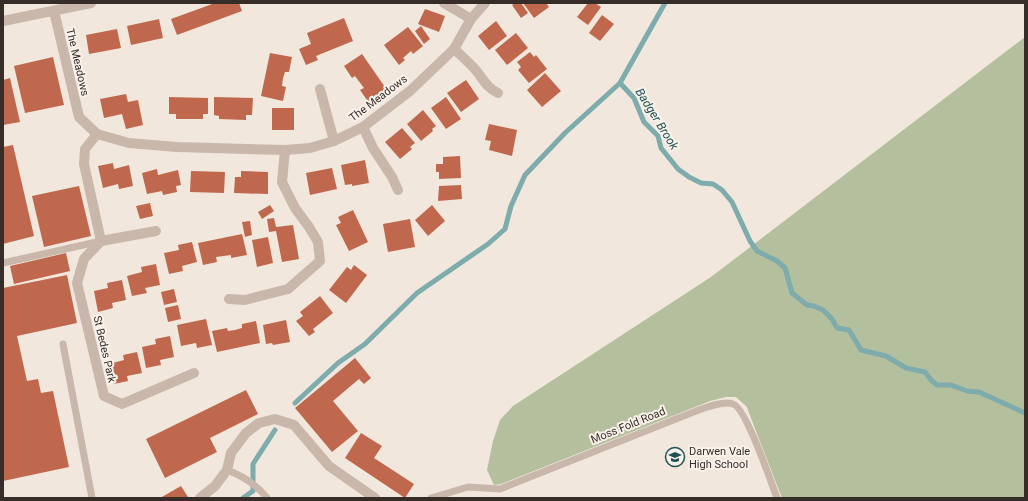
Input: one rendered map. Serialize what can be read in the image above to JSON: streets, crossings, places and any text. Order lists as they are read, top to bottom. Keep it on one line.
{"streets":{"street":["The Meadows","St Bedes Park"],"lane":["Moss Fold Road"]},"water":["Badger Brook"],"places":{"school or university":["Darwen Vale High School"]}}
